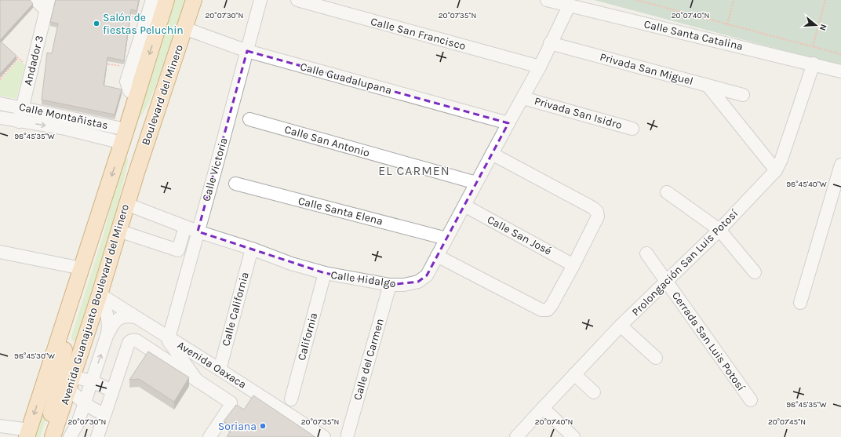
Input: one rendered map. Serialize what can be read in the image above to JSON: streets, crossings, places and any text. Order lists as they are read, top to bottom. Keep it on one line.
{"streets":{"main road":["Boulevard del Minero","Avenida Guanajuato Boulevard del Minero"],"street":["Calle San Francisco","Calle Santa Catalina","Andador 3","Privada San Miguel","Calle Guadalupana","Privada San Isidro","Calle Montañistas","Calle San Antonio","Calle Victoria","Calle Santa Elena","Calle San José","Prolongación San Luis Potosí","Calle Hidalgo","Calle California","California","Cerrada San Luis Potosí","Calle del Carmen","Avenida Oaxaca"]},"crossings":[["Calle Santa Catalina","Prolongación San Luis Potosí"],["Andador 3","Calle Montañistas"],["Calle Guadalupana","Boulevard del Minero"],["Calle Guadalupana","Calle Victoria"],["Calle Guadalupana","Calle Hidalgo"],["Boulevard del Minero","Calle Montañistas"],["Boulevard del Minero","Avenida Guanajuato Boulevard del Minero"],["Privada San Isidro","Calle Hidalgo"],["Calle Montañistas","Avenida Guanajuato Boulevard del Minero"],["Calle San Antonio","Calle Hidalgo"],["Calle Victoria","Calle Hidalgo"],["Calle Victoria","Avenida Oaxaca"],["Calle Santa Elena","Calle Hidalgo"],["Calle San José","Calle Hidalgo"],["Prolongación San Luis Potosí","Cerrada San Luis Potosí"],["Calle Hidalgo","Avenida Guanajuato Boulevard del Minero"],["Calle Hidalgo","Calle California"],["Calle Hidalgo","California"],["Calle Hidalgo","Calle del Carmen"],["Avenida Guanajuato Boulevard del Minero","Avenida Oaxaca"],["Calle California","Avenida Oaxaca"]],"districts":["EL CARMEN"],"places":["Salón de fiestas Peluchin","Soriana"],"north":"right","coordinates":["20°07'30\"N","20°07'35\"N","20°07'40\"N","98°45'35\"W","98°45'40\"W","98°45'30\"W","20°07'45\"N"]}
